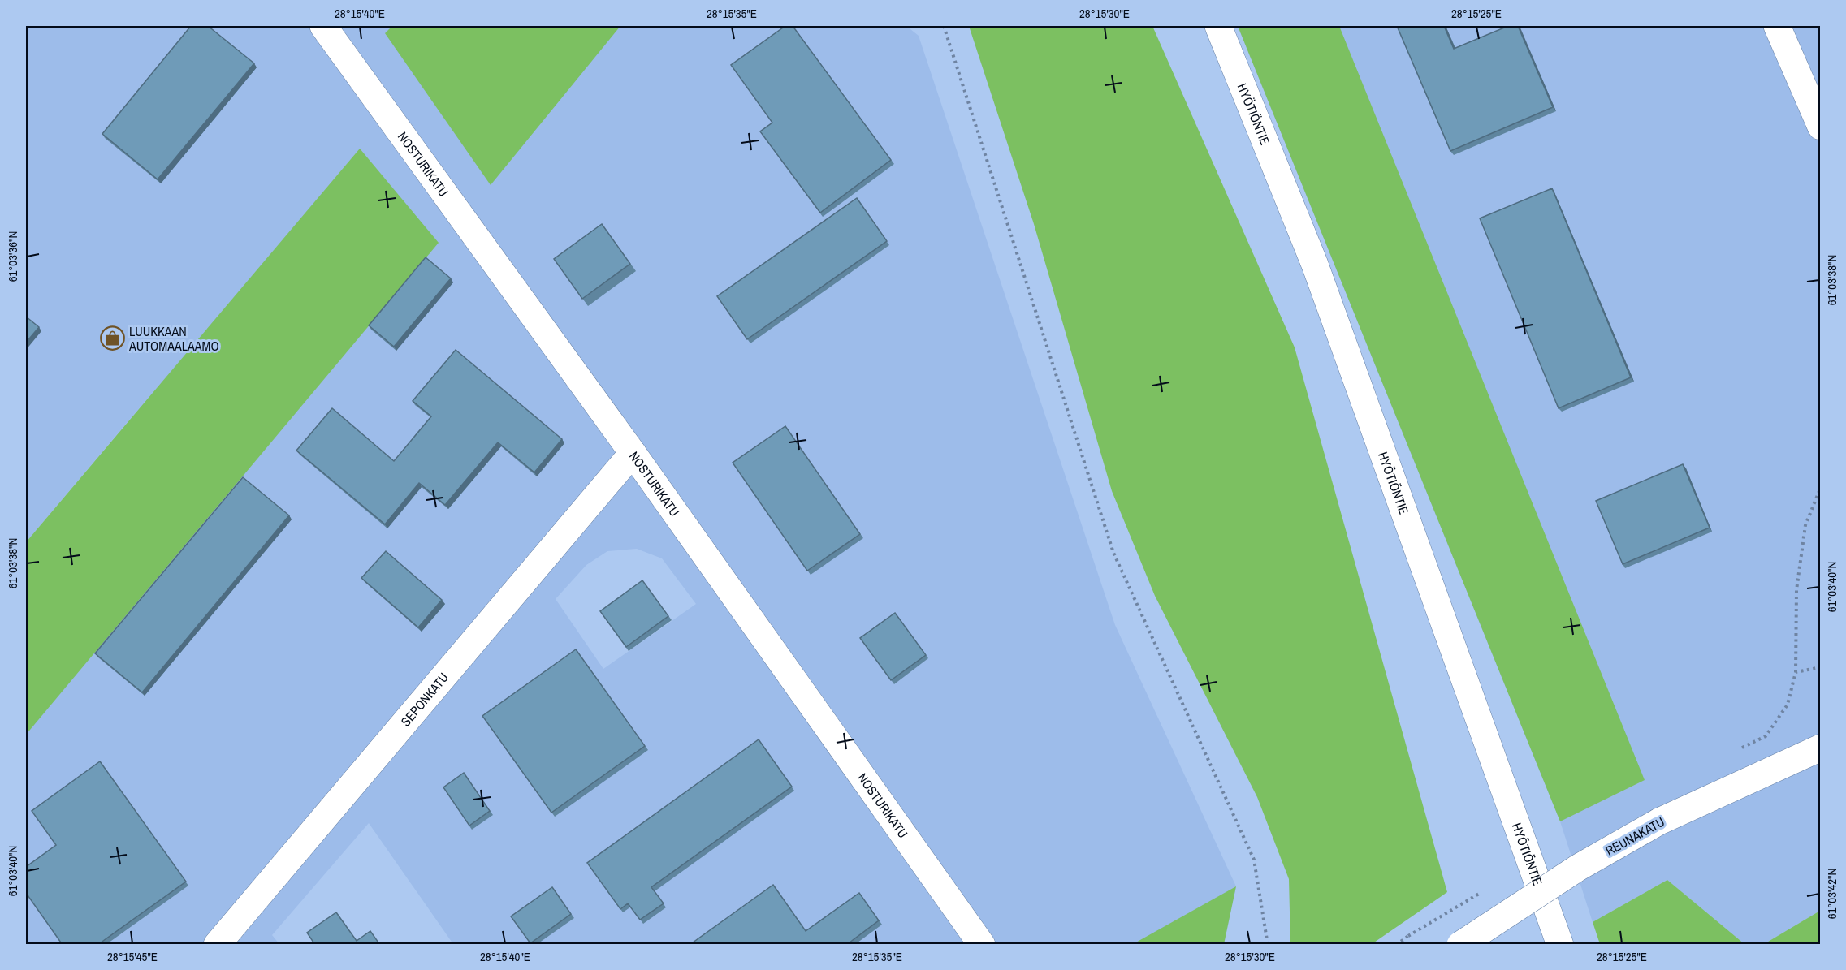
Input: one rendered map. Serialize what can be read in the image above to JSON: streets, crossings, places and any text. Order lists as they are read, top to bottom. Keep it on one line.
{"streets":{"street":["HYÖTIÖNTIE","NOSTURIKATU","SEPONKATU","REUNAKATU"]},"crossings":[["NOSTURIKATU","SEPONKATU"]],"places":{"shop":["LUUKKAAN AUTOMAALAAMO"]},"coordinates":["28°15'40\"E","28°15'35\"E","28°15'30\"E","28°15'25\"E","61°03'36\"N","61°03'38\"N","61°03'40\"N","61°03'42\"N","28°15'45\"E"]}
